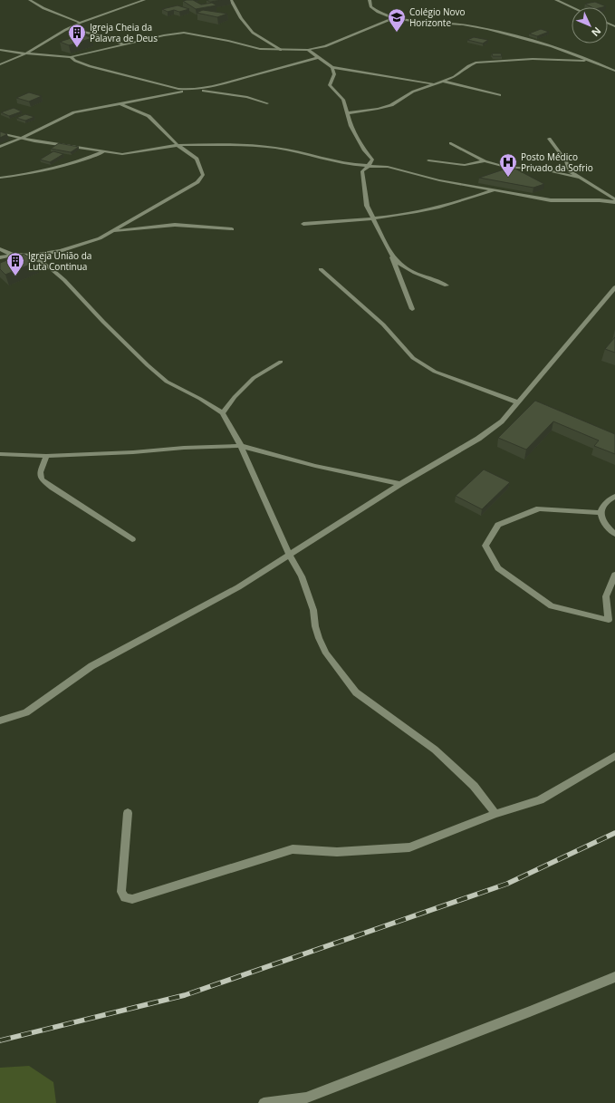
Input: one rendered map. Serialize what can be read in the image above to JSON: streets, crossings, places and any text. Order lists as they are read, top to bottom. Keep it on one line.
{"places":{"school or university":["Colégio Novo Horizonte"],"building":["Igreja Cheia da Palavra de Deus","Igreja União da Luta Continua"],"hospital":["Posto Médico Privado da Sofrio"]},"north":"bottom right"}
